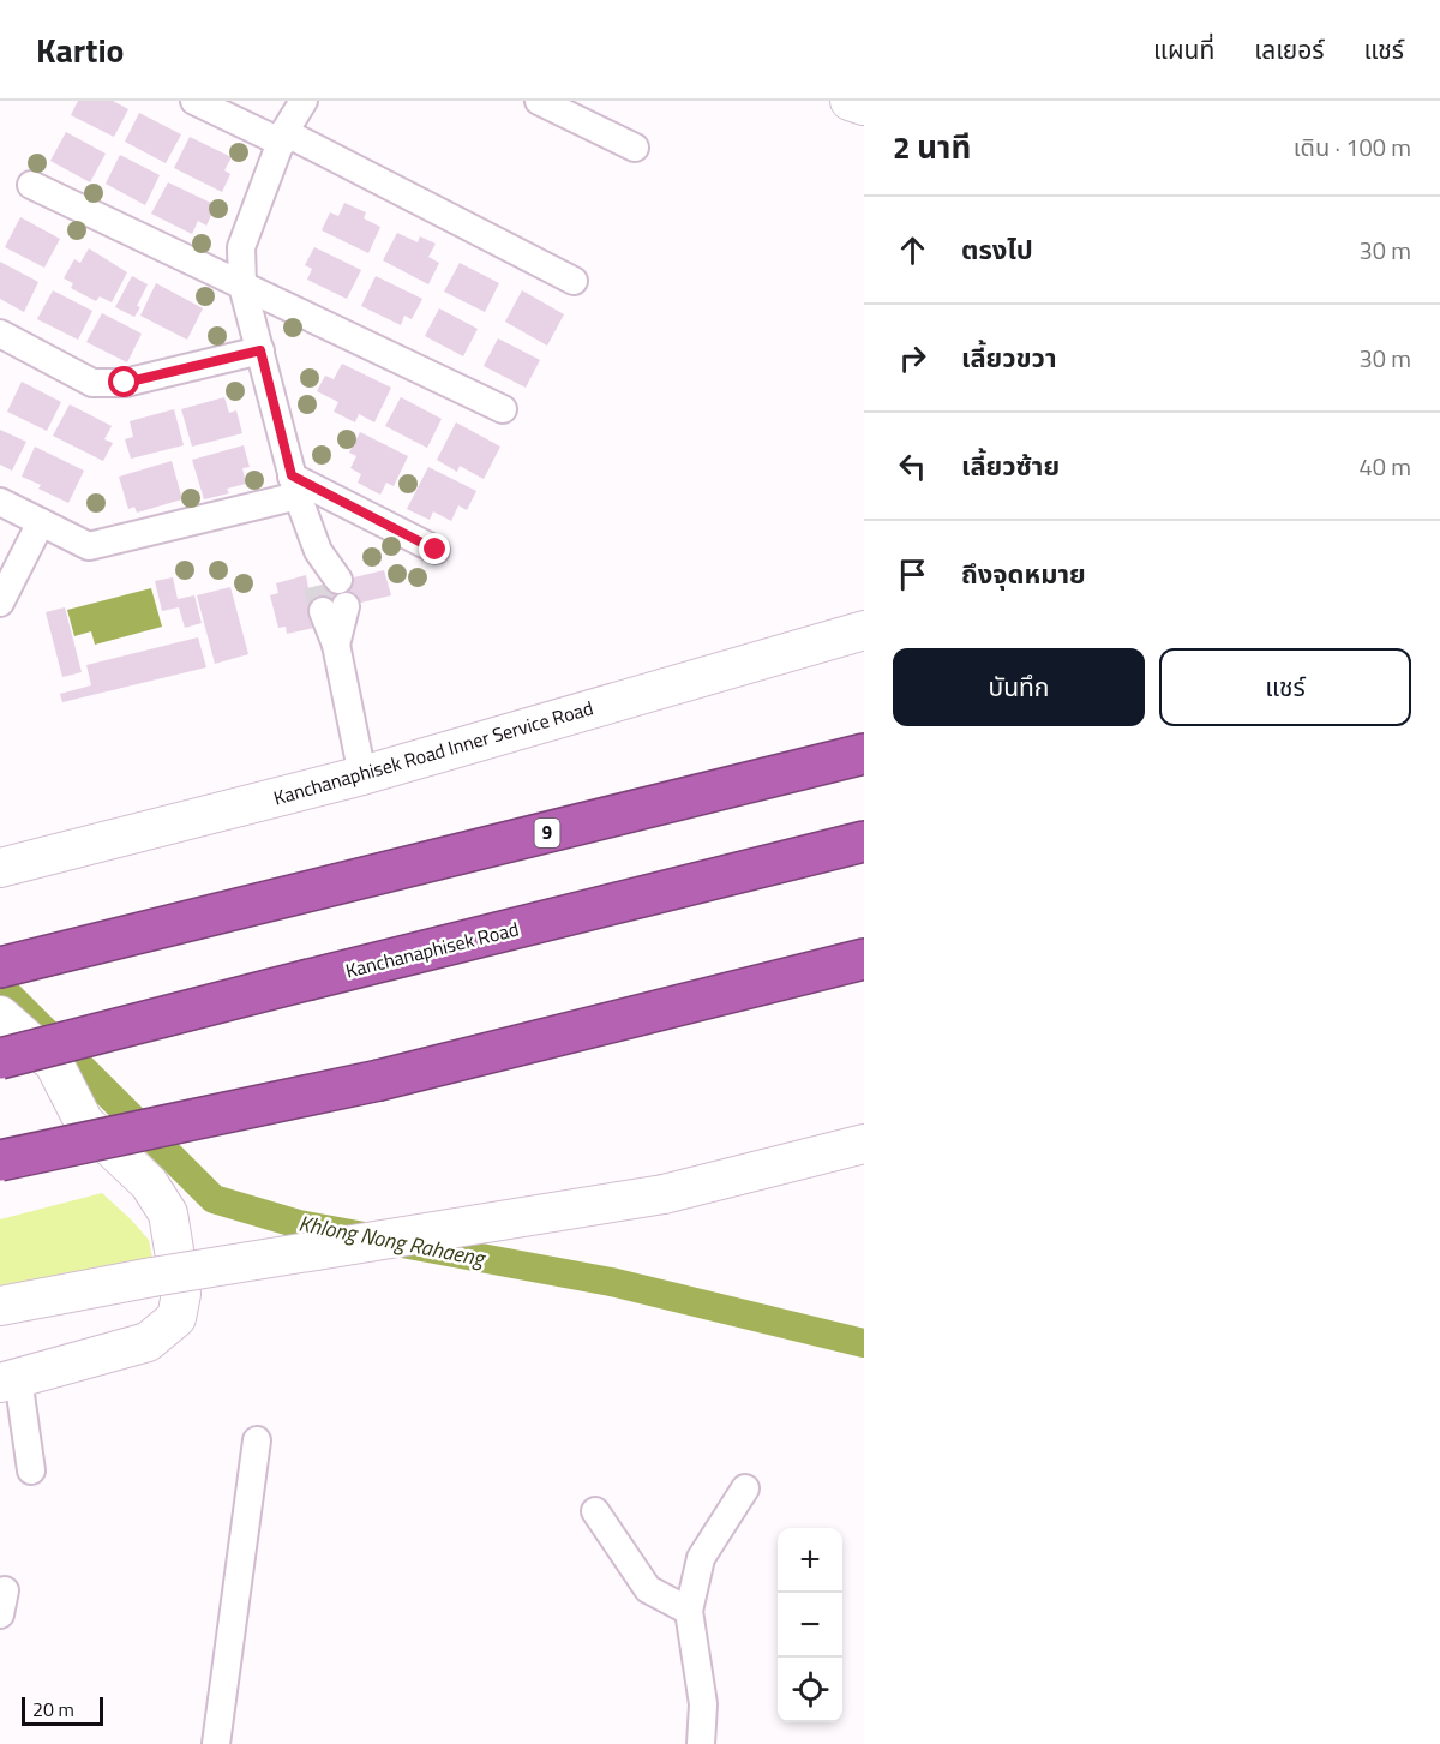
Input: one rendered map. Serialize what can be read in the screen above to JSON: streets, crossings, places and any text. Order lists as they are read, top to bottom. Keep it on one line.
{"streets":{"highway":["9","Kanchanaphisek Road"],"main road":["Kanchanaphisek Road Inner Service Road"]},"water":["Khlong Nong Rahaeng"],"scale_bar":"20 m","page":{"header":"Kartio","nav":["แผนที่","เลเยอร์","แชร์"],"heading":["2 นาที","เดิน · 100 m"],"list":[["ตรงไป","30 m"],["เลี้ยวขวา","30 m"],["เลี้ยวซ้าย","40 m"],"ถึงจุดหมาย"],"buttons":["บันทึก","แชร์"],"map_buttons":["+","−"],"scale":"20 m"}}
